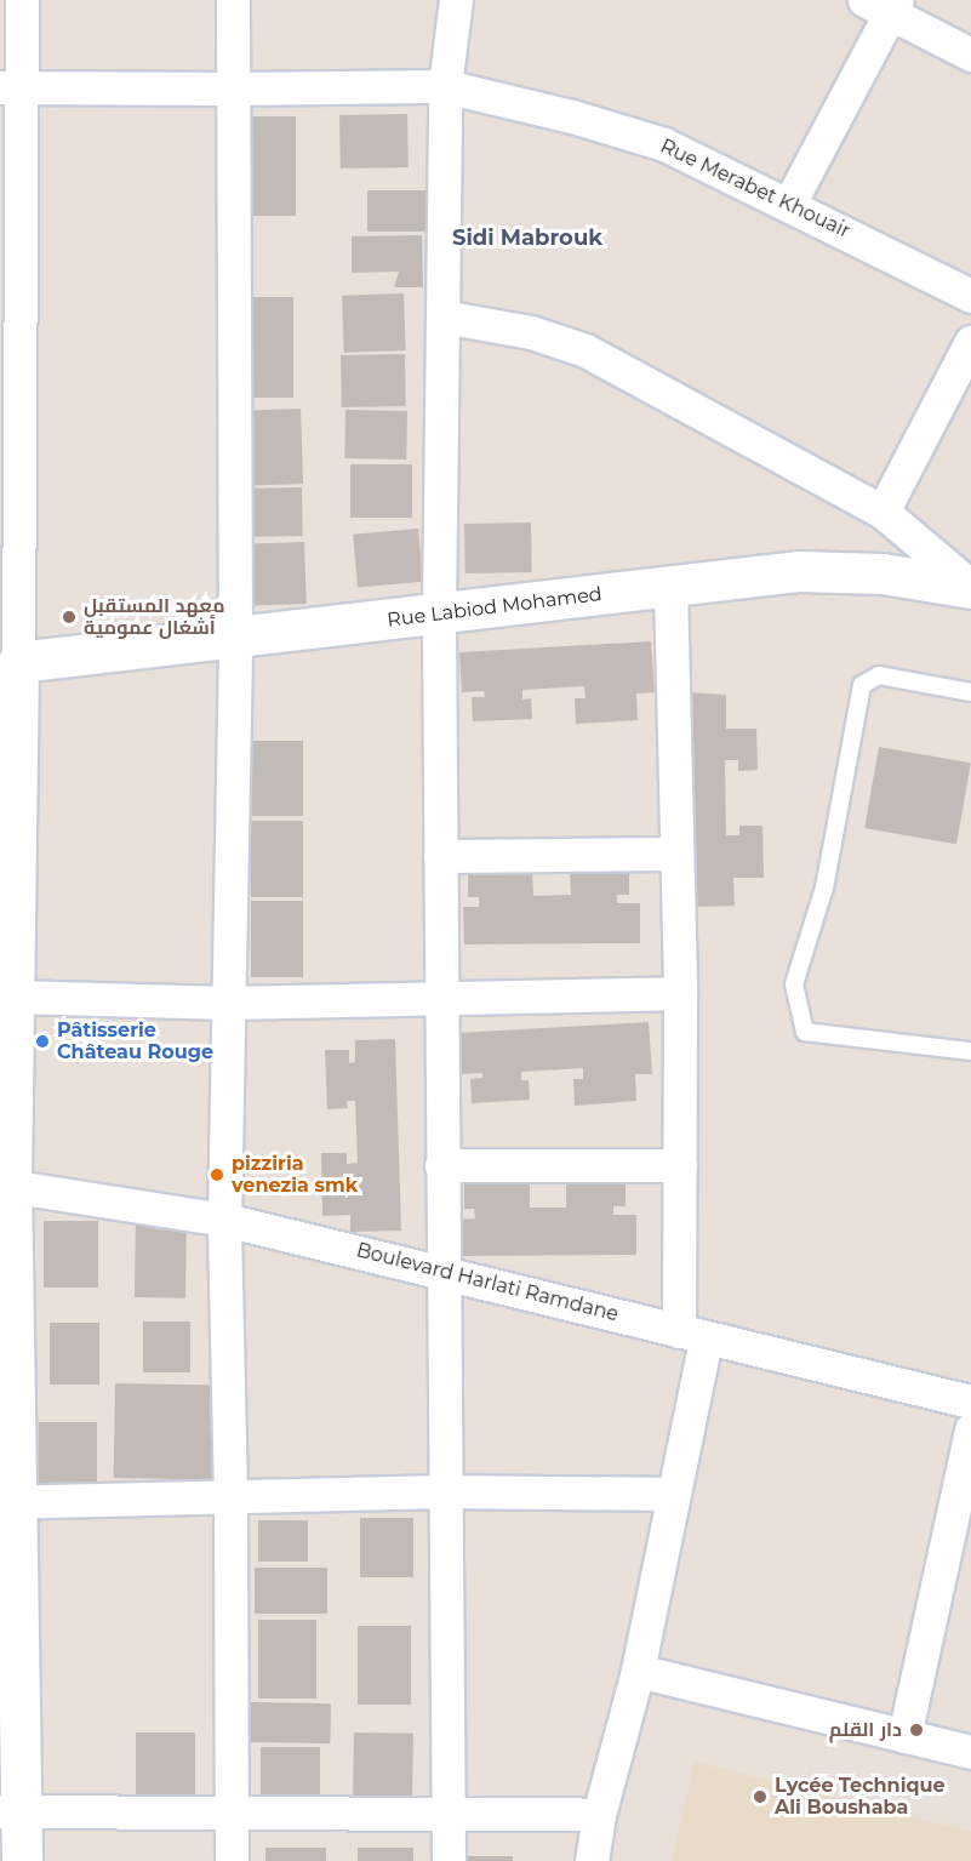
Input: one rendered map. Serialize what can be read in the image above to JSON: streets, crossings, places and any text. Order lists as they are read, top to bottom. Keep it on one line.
{"streets":{"street":["Rue Merabet Khouair","Rue Labiod Mohamed","Boulevard Harlati Ramdane"]},"districts":["Sidi Mabrouk"],"places":["معهد المستقبل أشغال عمومية","Pâtisserie Château Rouge","pizziria venezia smk","دار القلم","Lycée Technique Ali Boushaba"]}
